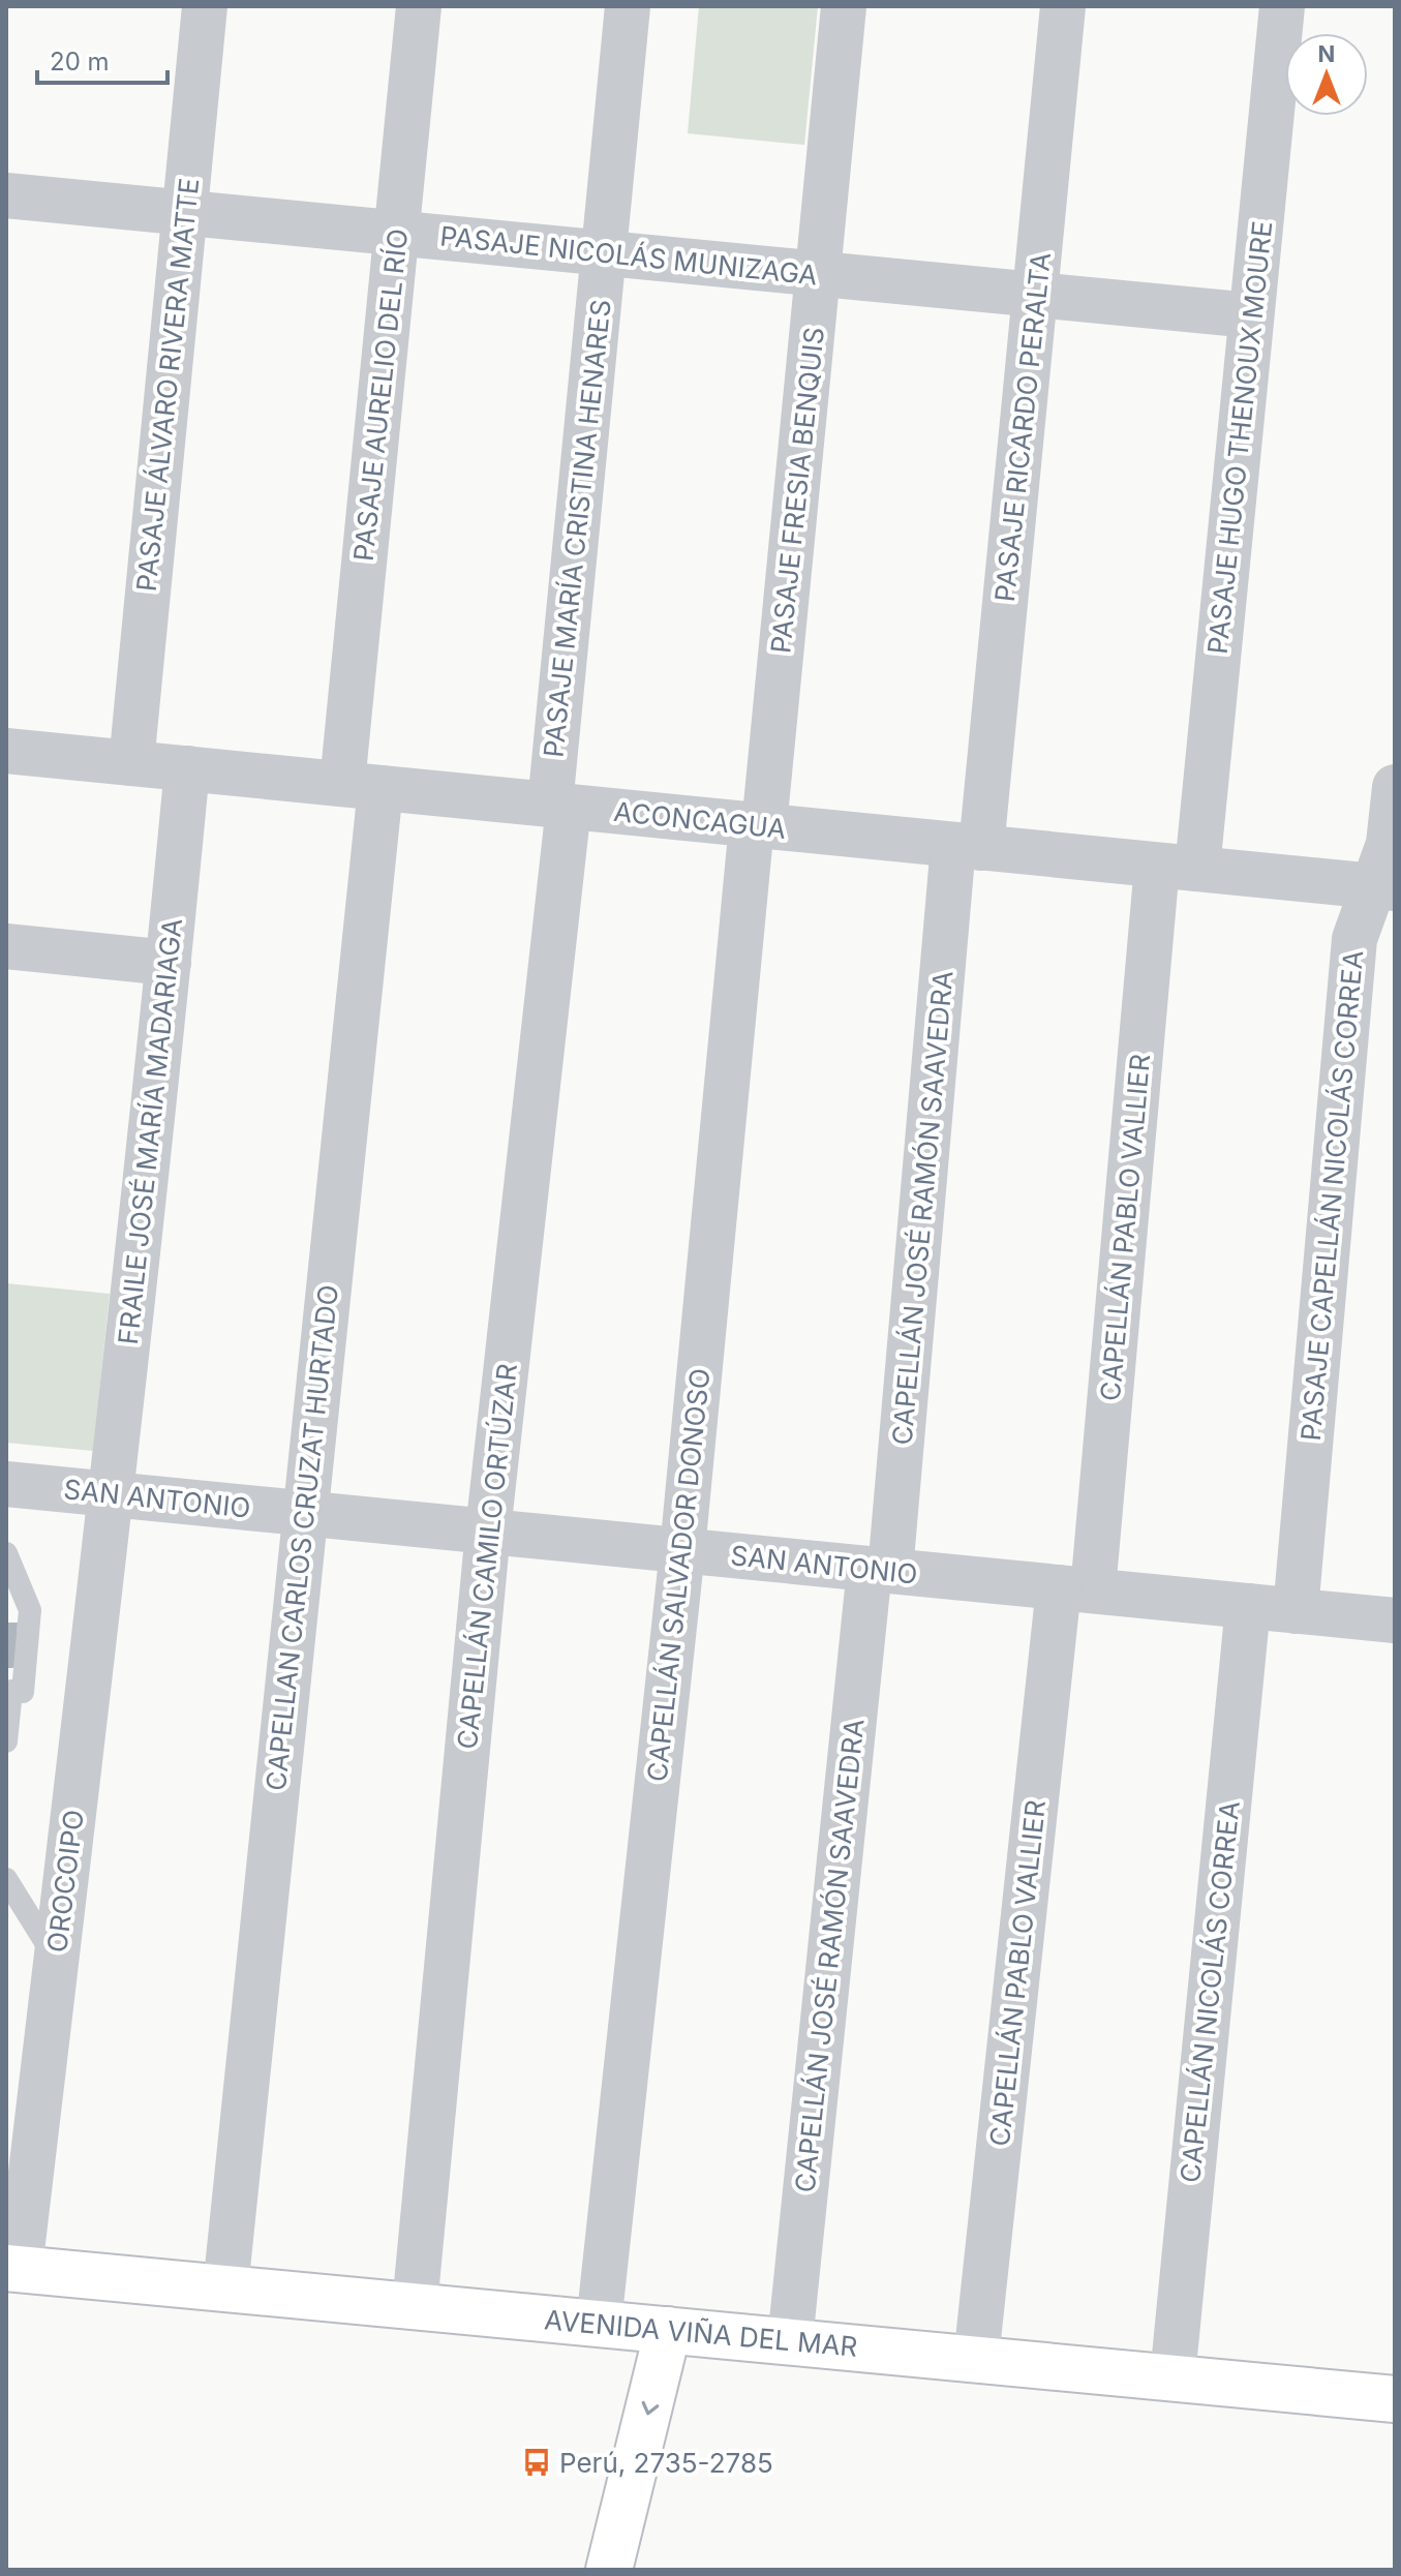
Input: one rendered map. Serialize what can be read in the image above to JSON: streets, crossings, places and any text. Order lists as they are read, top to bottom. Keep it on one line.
{"streets":{"main road":["AVENIDA VIÑA DEL MAR"],"street":["PASAJE NICOLÁS MUNIZAGA","PASAJE ÁLVARO RIVERA MATTE","PASAJE AURELIO DEL RÍO","PASAJE RICARDO PERALTA","PASAJE HUGO THENOUX MOURE","PASAJE FRESIA BENQUIS","PASAJE MARÍA CRISTINA HENARES","ACONCAGUA","FRAILE JOSÉ MARÍA MADARIAGA","PASAJE CAPELLÁN NICOLÁS CORREA","CAPELLÁN JOSÉ RAMÓN SAAVEDRA","CAPELLÁN PABLO VALLIER","SAN ANTONIO","CAPELLAN CARLOS CRUZAT HURTADO","CAPELLÁN CAMILO ORTÚZAR","CAPELLÁN SALVADOR DONOSO","OROCOIPO","CAPELLÁN NICOLÁS CORREA"]},"crossings":[["PASAJE NICOLÁS MUNIZAGA","PASAJE ÁLVARO RIVERA MATTE"],["PASAJE NICOLÁS MUNIZAGA","PASAJE AURELIO DEL RÍO"],["PASAJE NICOLÁS MUNIZAGA","PASAJE RICARDO PERALTA"],["PASAJE NICOLÁS MUNIZAGA","PASAJE HUGO THENOUX MOURE"],["PASAJE NICOLÁS MUNIZAGA","PASAJE FRESIA BENQUIS"],["PASAJE NICOLÁS MUNIZAGA","PASAJE MARÍA CRISTINA HENARES"],["PASAJE ÁLVARO RIVERA MATTE","ACONCAGUA"],["PASAJE AURELIO DEL RÍO","ACONCAGUA"],["PASAJE AURELIO DEL RÍO","CAPELLAN CARLOS CRUZAT HURTADO"],["PASAJE RICARDO PERALTA","ACONCAGUA"],["PASAJE RICARDO PERALTA","CAPELLÁN JOSÉ RAMÓN SAAVEDRA"],["PASAJE HUGO THENOUX MOURE","ACONCAGUA"],["PASAJE HUGO THENOUX MOURE","CAPELLÁN PABLO VALLIER"],["PASAJE FRESIA BENQUIS","ACONCAGUA"],["PASAJE FRESIA BENQUIS","CAPELLÁN SALVADOR DONOSO"],["PASAJE MARÍA CRISTINA HENARES","ACONCAGUA"],["PASAJE MARÍA CRISTINA HENARES","CAPELLÁN CAMILO ORTÚZAR"],["ACONCAGUA","FRAILE JOSÉ MARÍA MADARIAGA"],["ACONCAGUA","PASAJE CAPELLÁN NICOLÁS CORREA"],["ACONCAGUA","CAPELLÁN JOSÉ RAMÓN SAAVEDRA"],["ACONCAGUA","CAPELLÁN PABLO VALLIER"],["ACONCAGUA","CAPELLAN CARLOS CRUZAT HURTADO"],["ACONCAGUA","CAPELLÁN CAMILO ORTÚZAR"],["ACONCAGUA","CAPELLÁN SALVADOR DONOSO"],["FRAILE JOSÉ MARÍA MADARIAGA","SAN ANTONIO"],["FRAILE JOSÉ MARÍA MADARIAGA","OROCOIPO"],["PASAJE CAPELLÁN NICOLÁS CORREA","SAN ANTONIO"],["CAPELLÁN JOSÉ RAMÓN SAAVEDRA","SAN ANTONIO"],["CAPELLÁN JOSÉ RAMÓN SAAVEDRA","AVENIDA VIÑA DEL MAR"],["CAPELLÁN PABLO VALLIER","SAN ANTONIO"],["CAPELLÁN PABLO VALLIER","AVENIDA VIÑA DEL MAR"],["SAN ANTONIO","CAPELLAN CARLOS CRUZAT HURTADO"],["SAN ANTONIO","CAPELLÁN CAMILO ORTÚZAR"],["SAN ANTONIO","CAPELLÁN SALVADOR DONOSO"],["SAN ANTONIO","OROCOIPO"],["SAN ANTONIO","CAPELLÁN NICOLÁS CORREA"],["CAPELLAN CARLOS CRUZAT HURTADO","AVENIDA VIÑA DEL MAR"],["CAPELLÁN CAMILO ORTÚZAR","AVENIDA VIÑA DEL MAR"],["CAPELLÁN SALVADOR DONOSO","AVENIDA VIÑA DEL MAR"],["OROCOIPO","AVENIDA VIÑA DEL MAR"],["CAPELLÁN NICOLÁS CORREA","AVENIDA VIÑA DEL MAR"]],"places":{"bus stop":["Perú, 2735-2785"]},"scale_bar":"20 m","north":"top"}
